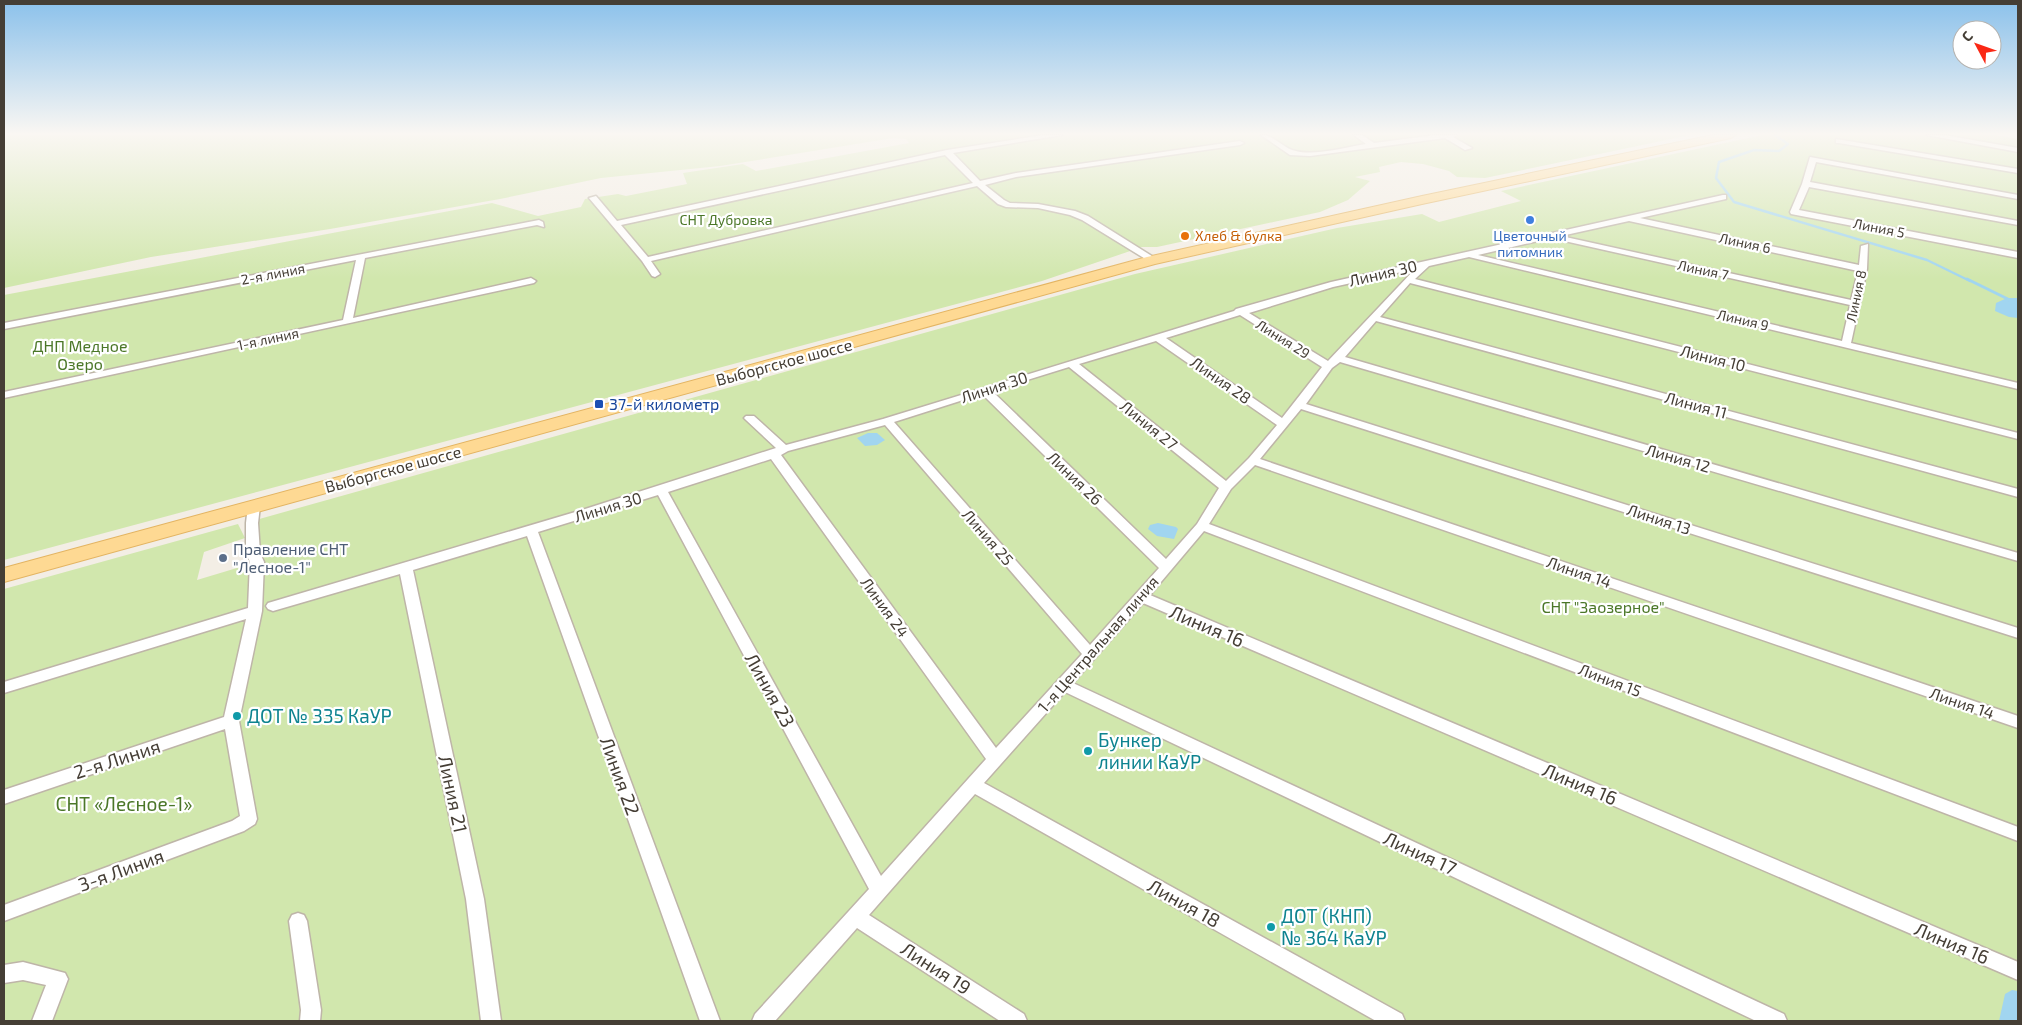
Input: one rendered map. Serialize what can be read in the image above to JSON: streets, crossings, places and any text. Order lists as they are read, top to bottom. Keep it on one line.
{"streets":{"main road":["Выборгское шоссе"],"street":["Линия 5","Линия 6","Линия 7","Линия 30","2-я линия","Линия 8","Линия 9","1-я линия","Линия 29","Линия 10","Линия 28","Линия 11","Линия 27","Линия 12","Линия 26","Линия 13","Линия 25","Линия 14","Линия 24","Линия 16","1-я Центральная линия","Линия 15","Линия 23","2-я Линия","Линия 22","Линия 21","Линия 17","3-я Линия","Линия 18","Линия 19"]},"crossings":[["Линия 6","Линия 30"],["Линия 6","Линия 8"],["Линия 7","Линия 30"],["Линия 7","Линия 8"],["Линия 30","Линия 9"],["Линия 30","Линия 29"],["Линия 30","Линия 28"],["Линия 30","Линия 27"],["Линия 30","Линия 26"],["Линия 30","Линия 25"],["Линия 30","Линия 24"],["Линия 30","1-я Центральная линия"],["Линия 30","Линия 23"],["Линия 30","Линия 22"],["Линия 30","Линия 21"],["Линия 8","Линия 9"],["Линия 29","Линия 12"],["Линия 29","1-я Центральная линия"],["Линия 10","1-я Центральная линия"],["Линия 28","1-я Центральная линия"],["Линия 11","1-я Центральная линия"],["Линия 27","1-я Центральная линия"],["Линия 12","1-я Центральная линия"],["Линия 26","1-я Центральная линия"],["Линия 13","1-я Центральная линия"],["Линия 25","1-я Центральная линия"],["Линия 14","1-я Центральная линия"],["Линия 24","1-я Центральная линия"],["Линия 16","1-я Центральная линия"],["1-я Центральная линия","Линия 15"],["1-я Центральная линия","Линия 23"],["1-я Центральная линия","Линия 17"],["1-я Центральная линия","Линия 18"],["1-я Центральная линия","Линия 19"],["2-я Линия","3-я Линия"]],"parks":["СНТ Дубровка","ДНП Медное Озеро","СНТ \"Заозерное\"","СНТ «Лесное-1»"],"places":{"other":["Цветочный питомник","Хлеб & булка","Правление СНТ \"Лесное-1\"","ДОТ № 335 КаУР","Бункер линии КаУР","ДОТ (КНП) № 364 КаУР"],"transit":["37-й километр"]},"north":"top left"}
